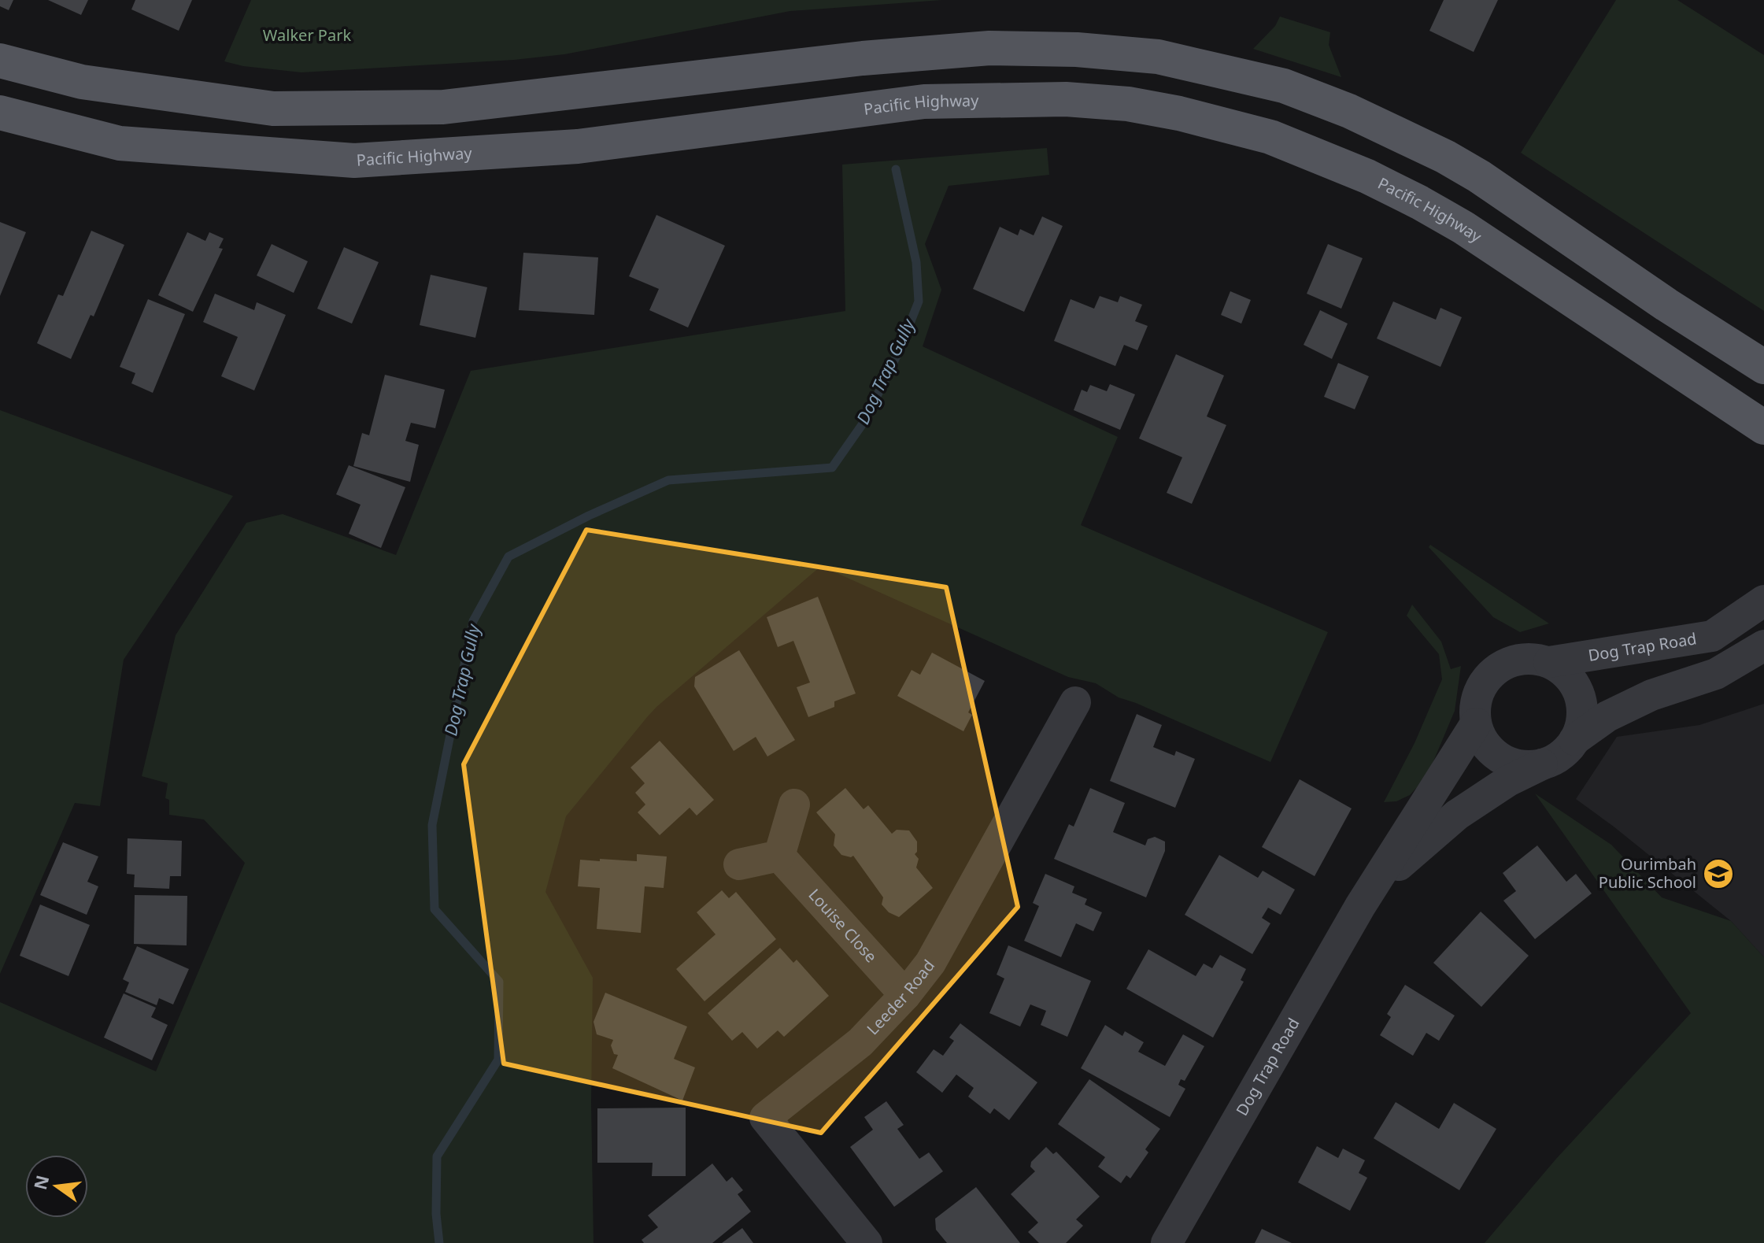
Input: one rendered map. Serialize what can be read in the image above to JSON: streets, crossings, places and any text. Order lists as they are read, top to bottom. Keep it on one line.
{"streets":{"main road":["Pacific Highway"],"street":["Dog Trap Road","Louise Close","Leeder Road"]},"crossings":[["Louise Close","Leeder Road"]],"water":["Dog Trap Gully"],"parks":["Walker Park"],"places":{"school or university":["Ourimbah Public School"]},"north":"left"}
